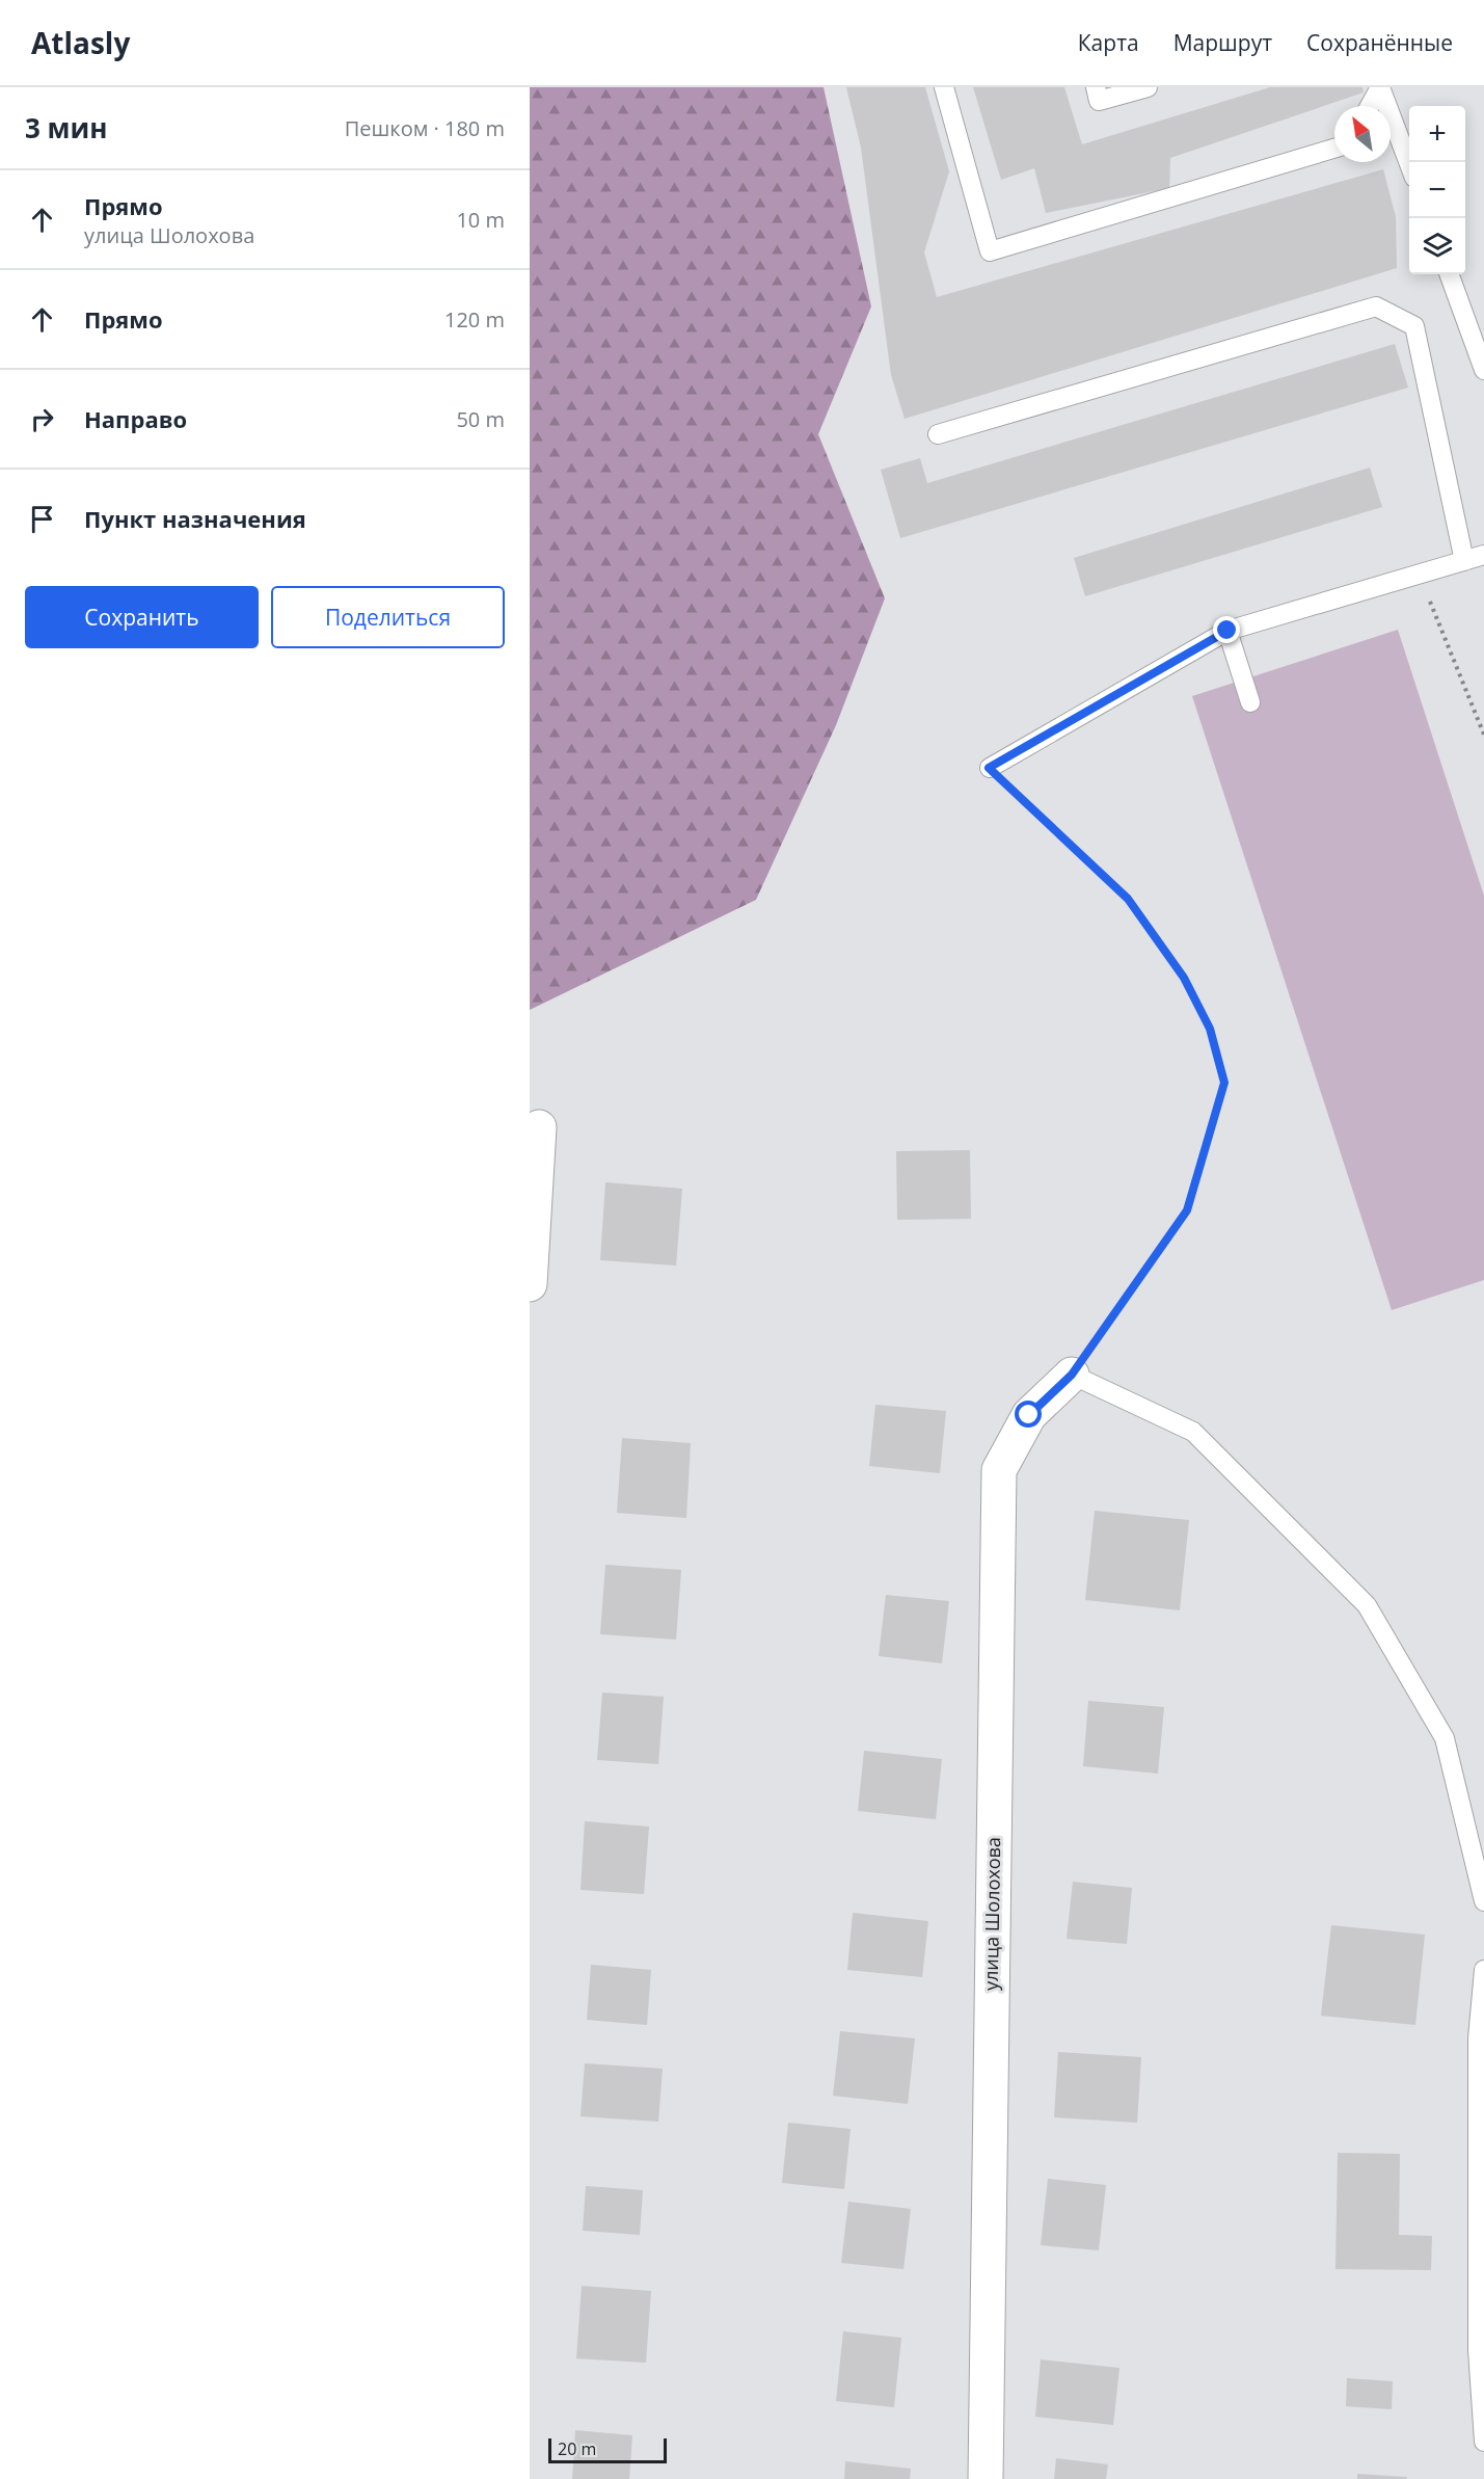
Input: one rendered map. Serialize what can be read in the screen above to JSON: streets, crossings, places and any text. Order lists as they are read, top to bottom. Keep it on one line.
{"streets":{"street":["улица Шолохова"]},"scale_bar":"20 m","north":"top left","page":{"header":"Atlasly","nav":["Карта","Маршрут","Сохранённые"],"heading":["3 мин","Пешком · 180 m"],"map_buttons":["+","−"],"list":[["Прямо","улица Шолохова","10 m"],["Прямо","120 m"],["Направо","50 m"],"Пункт назначения"],"buttons":["Сохранить","Поделиться"],"scale":"20 m"}}
